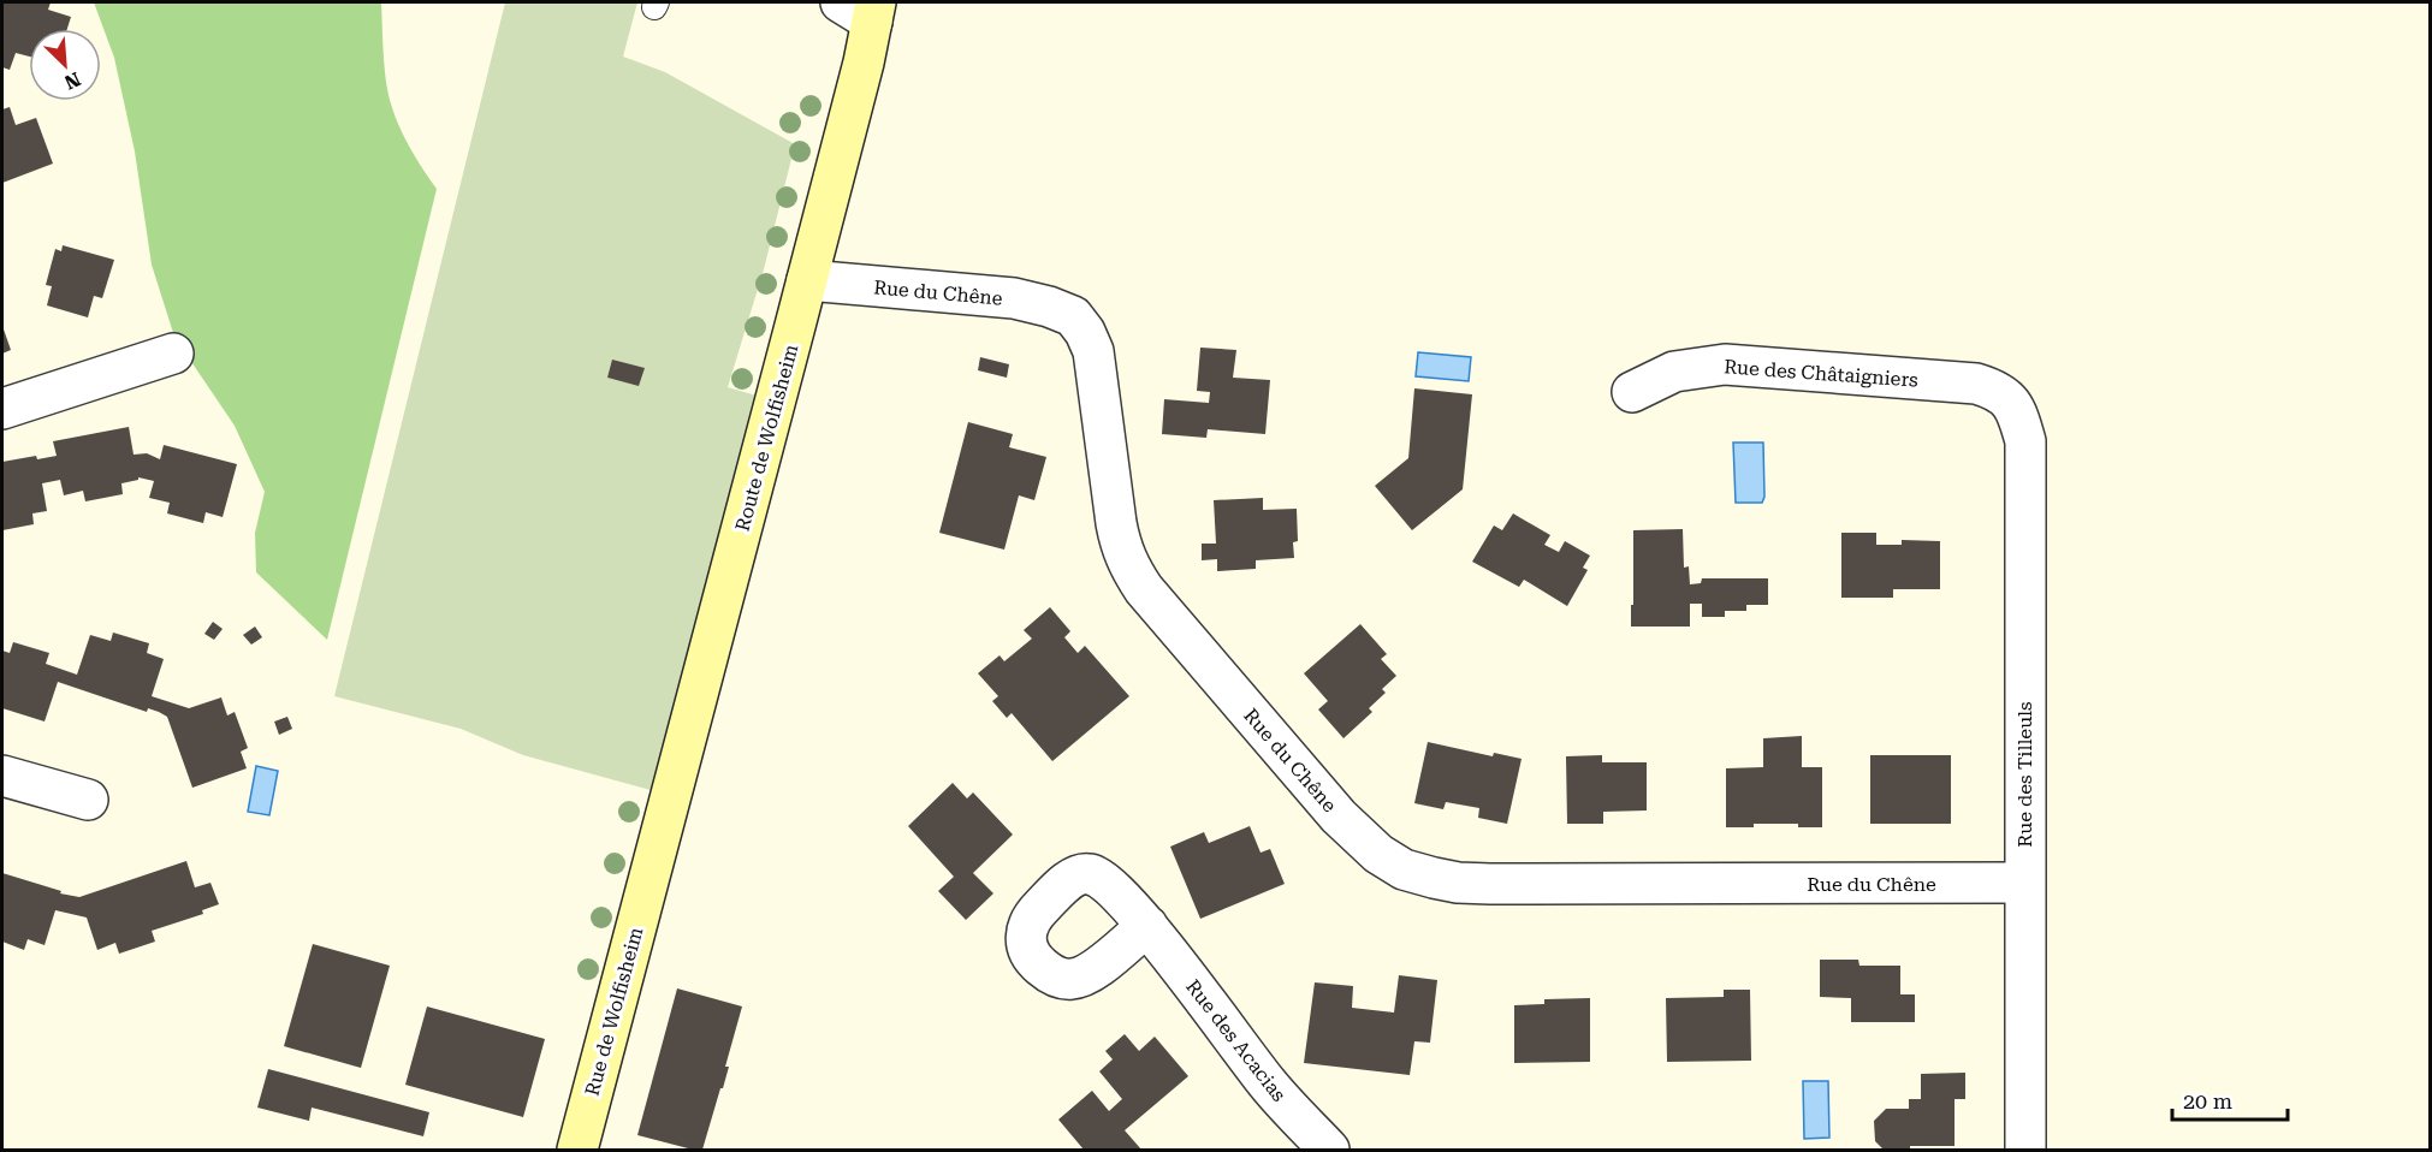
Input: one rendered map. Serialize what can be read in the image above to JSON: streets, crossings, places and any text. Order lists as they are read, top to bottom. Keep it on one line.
{"streets":{"main road":["Route de Wolfisheim","Rue de Wolfisheim"],"street":["Rue du Chêne","Rue des Châtaigniers","Rue des Tilleuls","Rue des Acacias"]},"crossings":[["Rue du Chêne","Route de Wolfisheim"],["Rue du Chêne","Rue des Tilleuls"],["Rue des Châtaigniers","Rue des Tilleuls"],["Route de Wolfisheim","Rue de Wolfisheim"]],"scale_bar":"20 m","north":"bottom right"}
